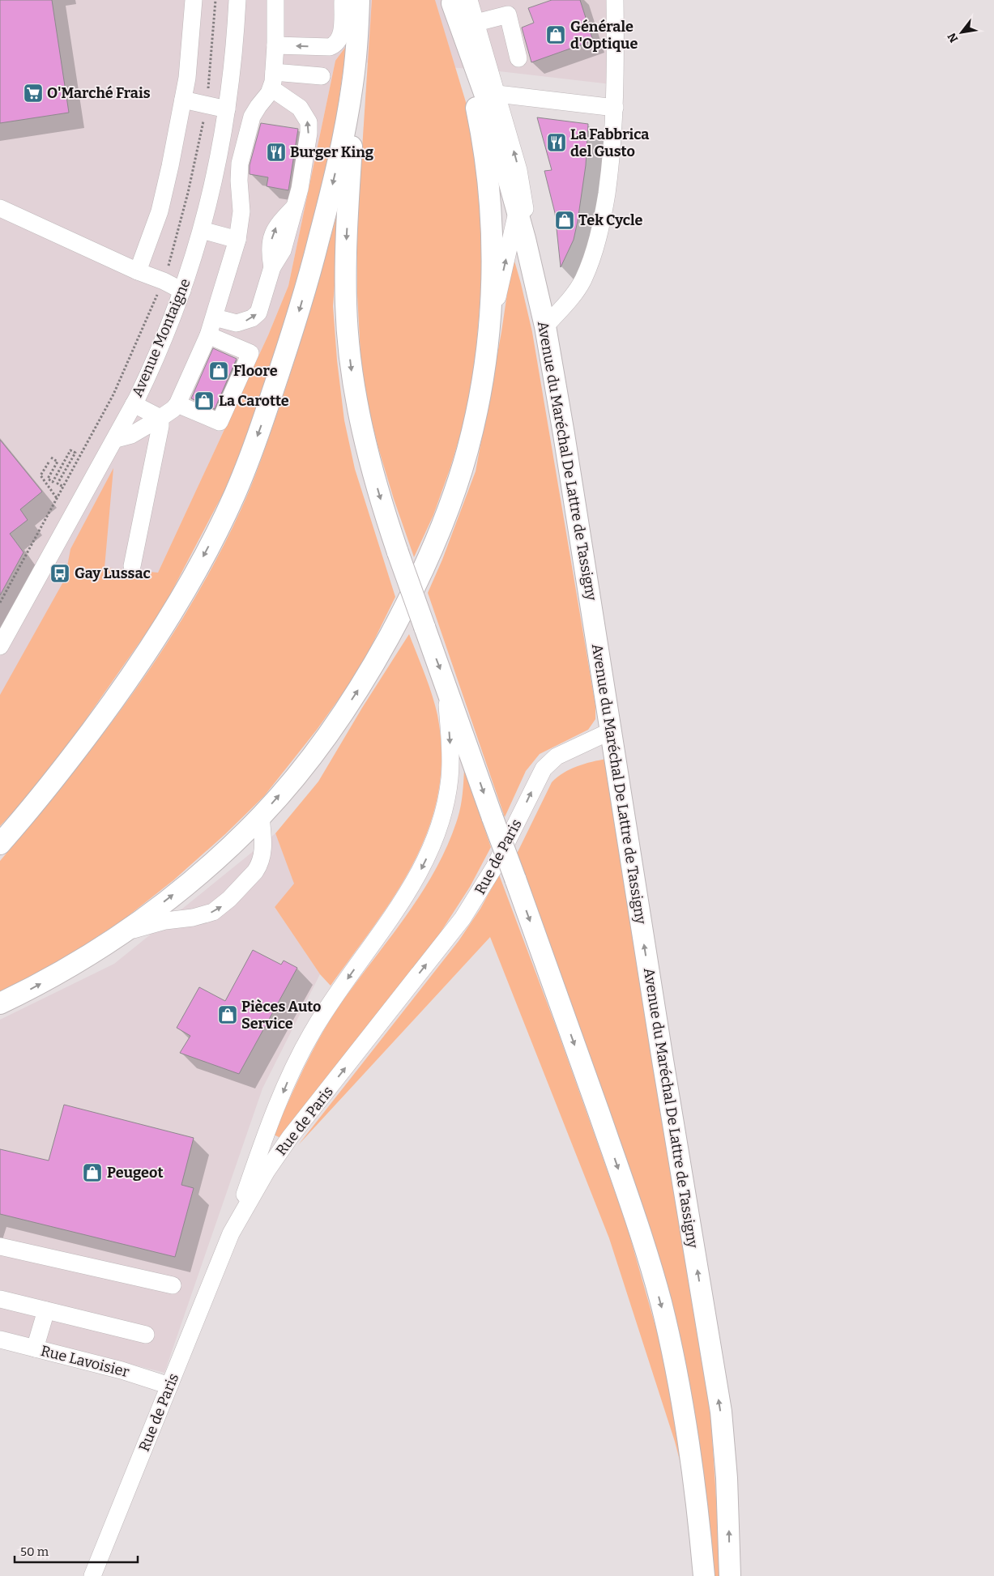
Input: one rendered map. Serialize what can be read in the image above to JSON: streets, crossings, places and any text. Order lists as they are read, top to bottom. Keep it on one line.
{"streets":{"main road":["Avenue du Maréchal De Lattre de Tassigny"],"street":["Avenue Montaigne","Rue de Paris","Rue Lavoisier"]},"crossings":[["Avenue du Maréchal De Lattre de Tassigny","Rue de Paris"],["Rue de Paris","Rue Lavoisier"]],"places":{"shop":["Générale d'Optique","Tek Cycle","Floore","La Carotte","Pièces Auto Service","Peugeot"],"supermarket":["O'Marché Frais"],"restaurant":["La Fabbrica del Gusto","Burger King"],"bus stop":["Gay Lussac"]},"scale_bar":"50 m","north":"bottom left"}
